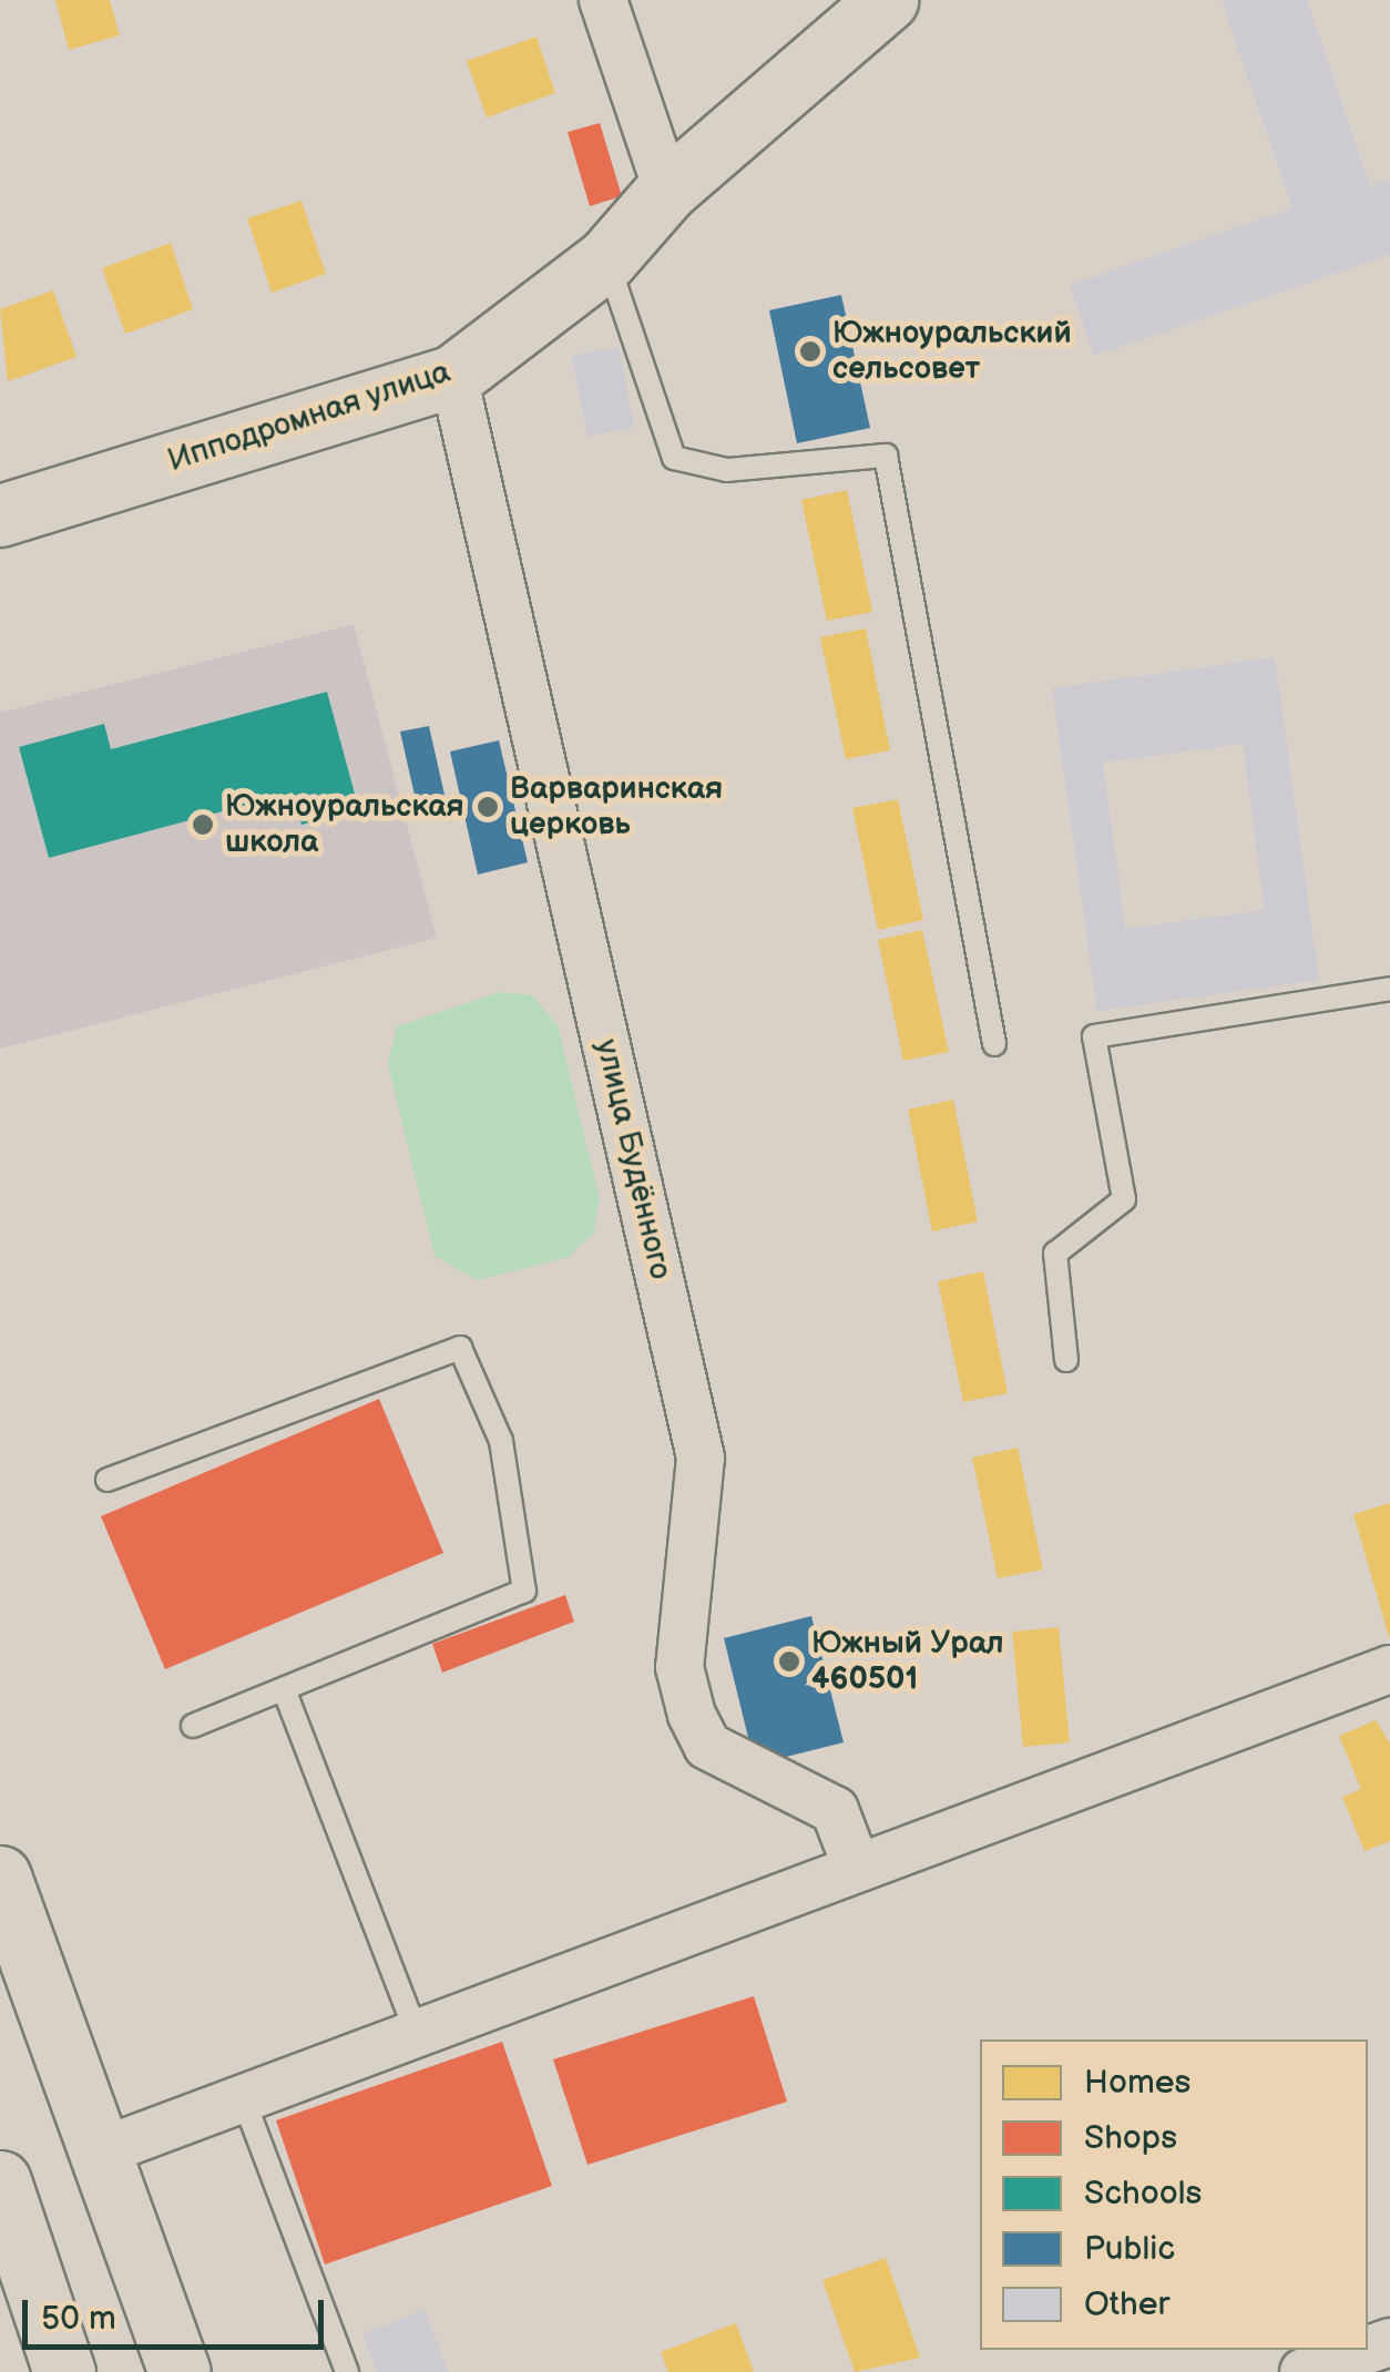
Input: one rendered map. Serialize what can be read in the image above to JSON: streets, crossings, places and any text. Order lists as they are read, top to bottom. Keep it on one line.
{"streets":{"main road":["Ипподромная улица"],"street":["улица Будённого"]},"crossings":[["Ипподромная улица","улица Будённого"]],"places":["Южноуральский сельсовет","Варваринская церковь","Южноуральская школа","Южный Урал 460501"],"legend":["Homes","Shops","Schools","Public","Other"],"scale_bar":"50 m"}
